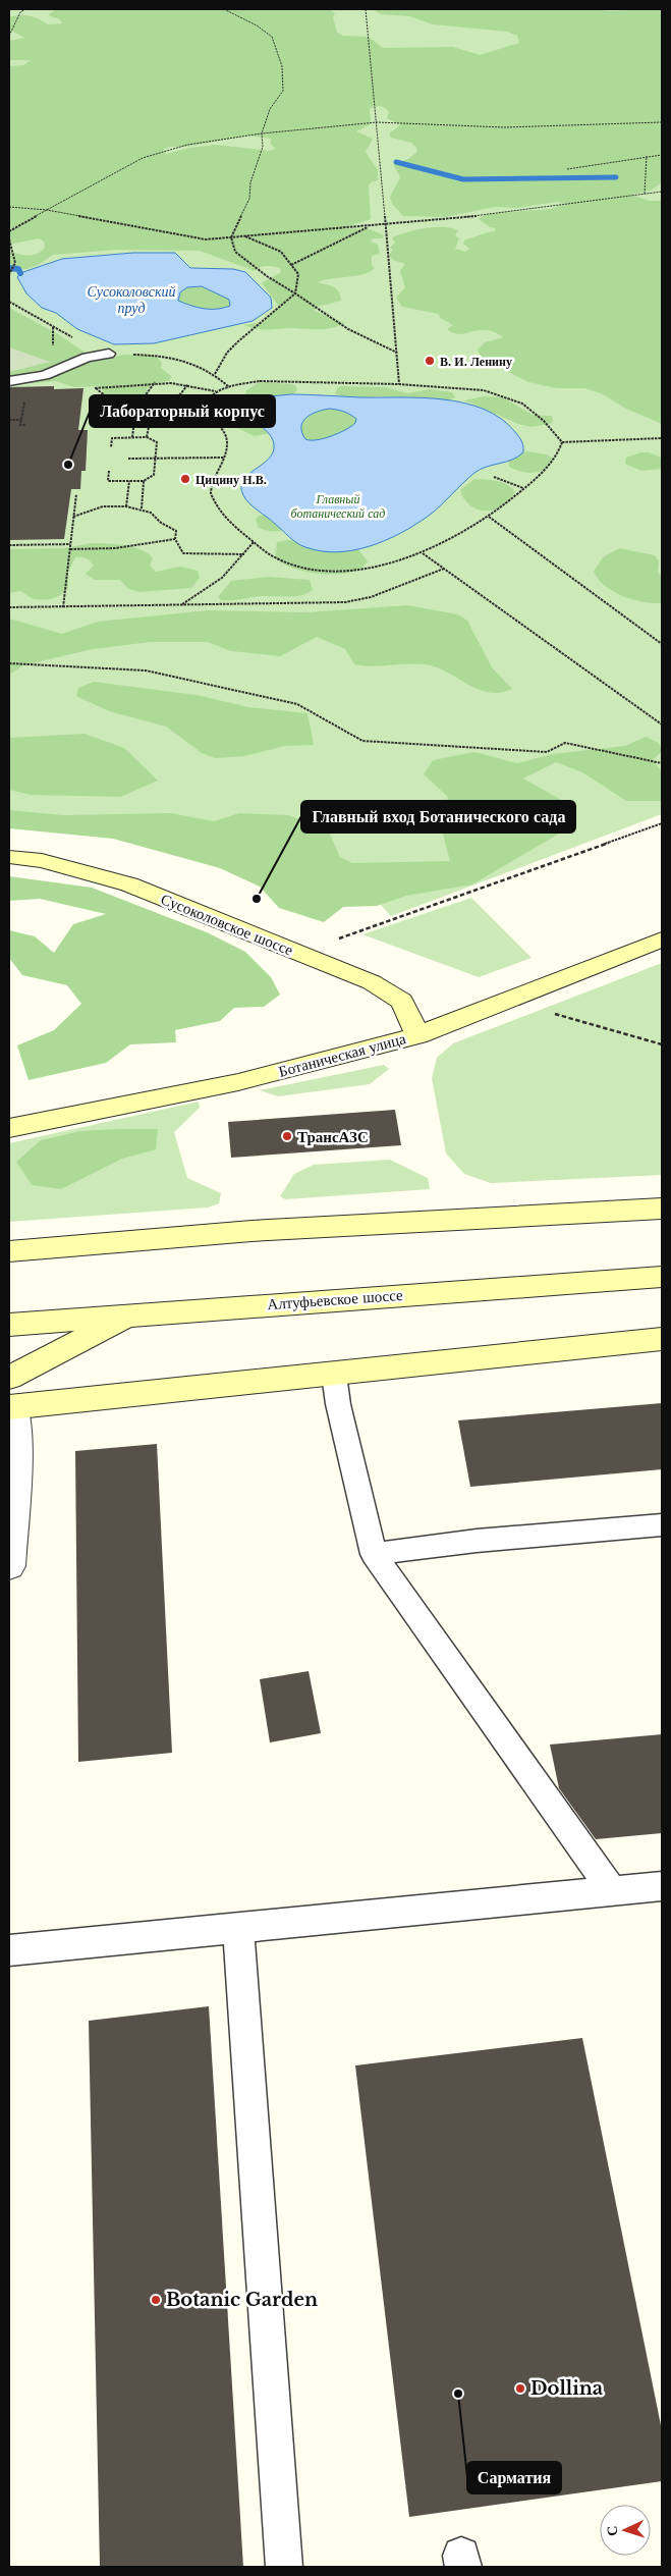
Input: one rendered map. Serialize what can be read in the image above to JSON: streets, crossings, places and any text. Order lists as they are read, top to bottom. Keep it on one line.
{"streets":{"main road":["Сусоколовское шоссе","Ботаническая улица","Алтуфьевское шоссе"]},"crossings":[["Сусоколовское шоссе","Ботаническая улица"]],"water":["Сусоколовский пруд"],"parks":["Главный ботанический сад"],"places":["В. И. Ленину","Лабораторный корпус","Цицину Н.В.","Главный вход Ботанического сада","ТрансАЗС","Botanic Garden","Dollina","Сарматия"],"north":"left"}
